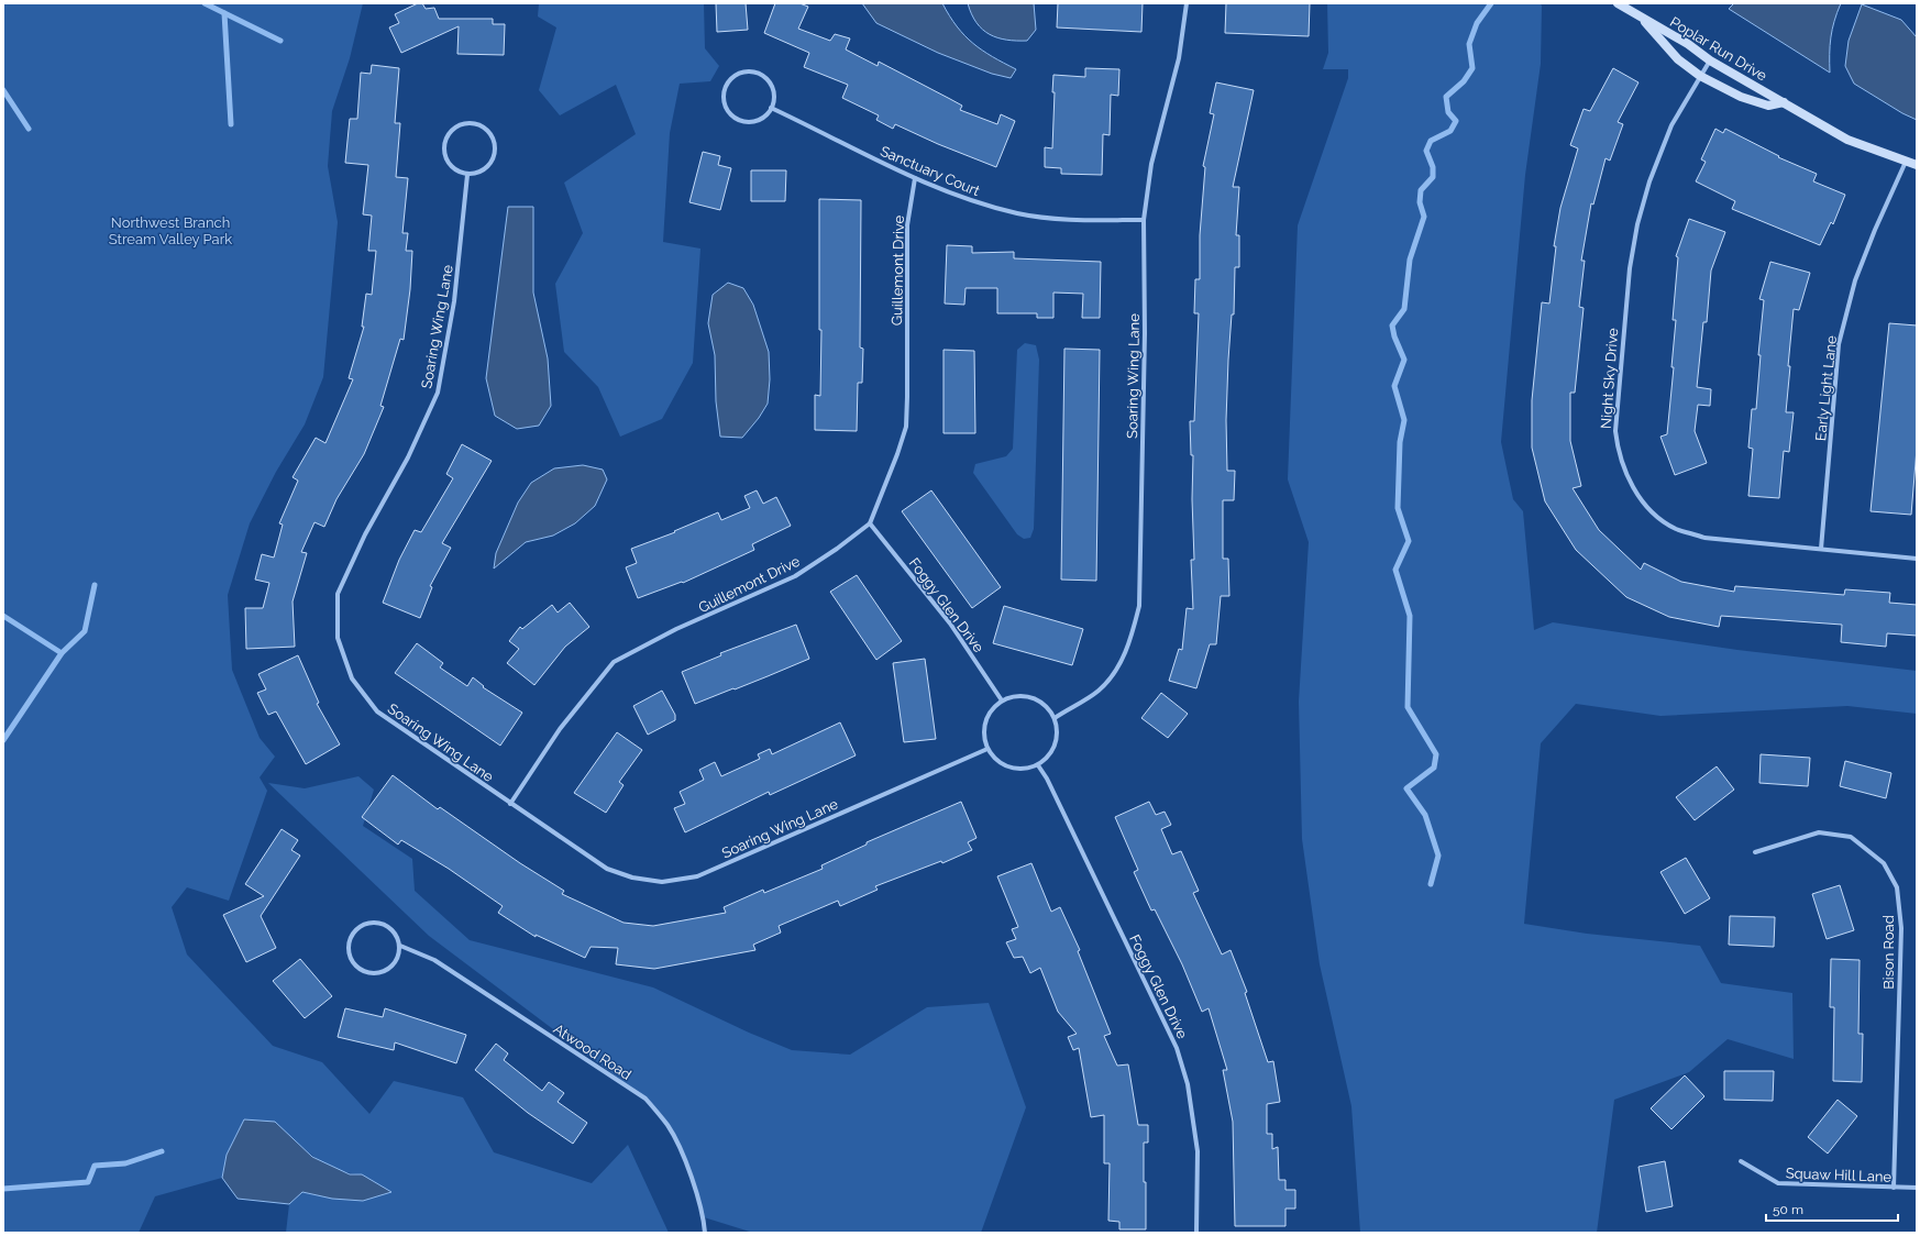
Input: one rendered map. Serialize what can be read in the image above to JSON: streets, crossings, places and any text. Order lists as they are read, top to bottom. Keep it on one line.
{"streets":{"street":["Poplar Run Drive","Sanctuary Court","Guillemont Drive","Soaring Wing Lane","Night Sky Drive","Early Light Lane","Foggy Glen Drive","Bison Road","Atwood Road","Squaw Hill Lane"]},"crossings":[["Poplar Run Drive","Night Sky Drive"],["Poplar Run Drive","Early Light Lane"],["Sanctuary Court","Guillemont Drive"],["Sanctuary Court","Soaring Wing Lane"],["Guillemont Drive","Soaring Wing Lane"],["Guillemont Drive","Foggy Glen Drive"],["Soaring Wing Lane","Foggy Glen Drive"],["Night Sky Drive","Early Light Lane"],["Bison Road","Squaw Hill Lane"]],"parks":["Northwest Branch Stream Valley Park"],"scale_bar":"50 m"}
